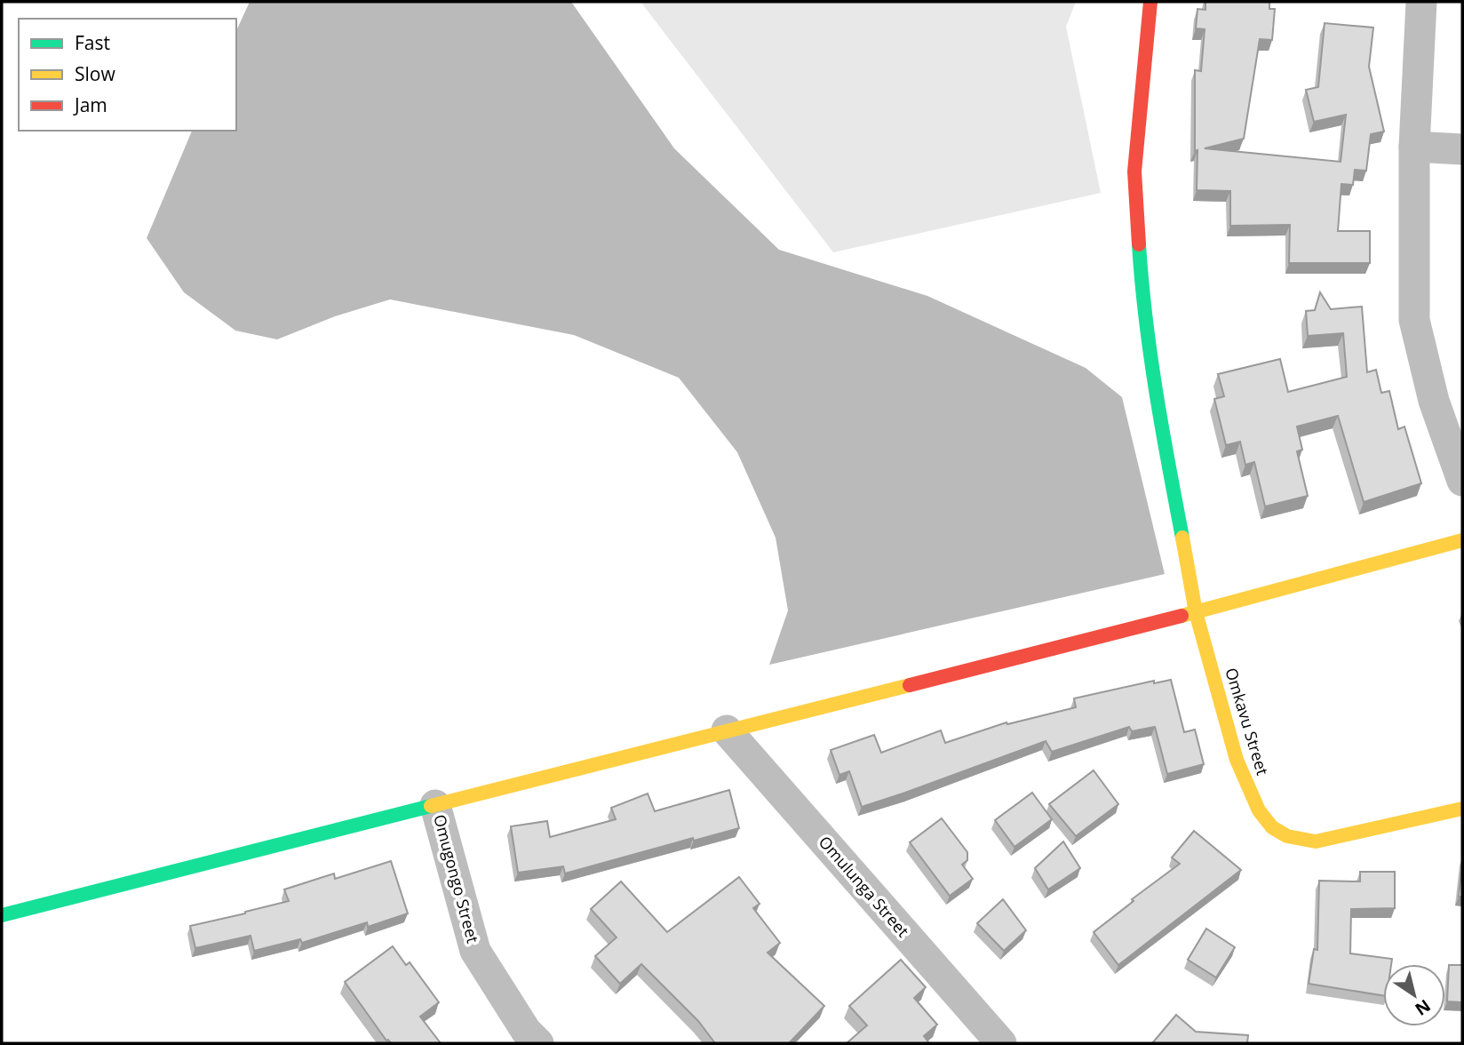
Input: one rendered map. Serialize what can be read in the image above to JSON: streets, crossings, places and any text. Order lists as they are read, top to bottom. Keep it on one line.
{"streets":{"street":["Omkavu Street","Omugongo Street","Omulunga Street"]},"legend":["Fast","Slow","Jam"],"north":"bottom right"}
